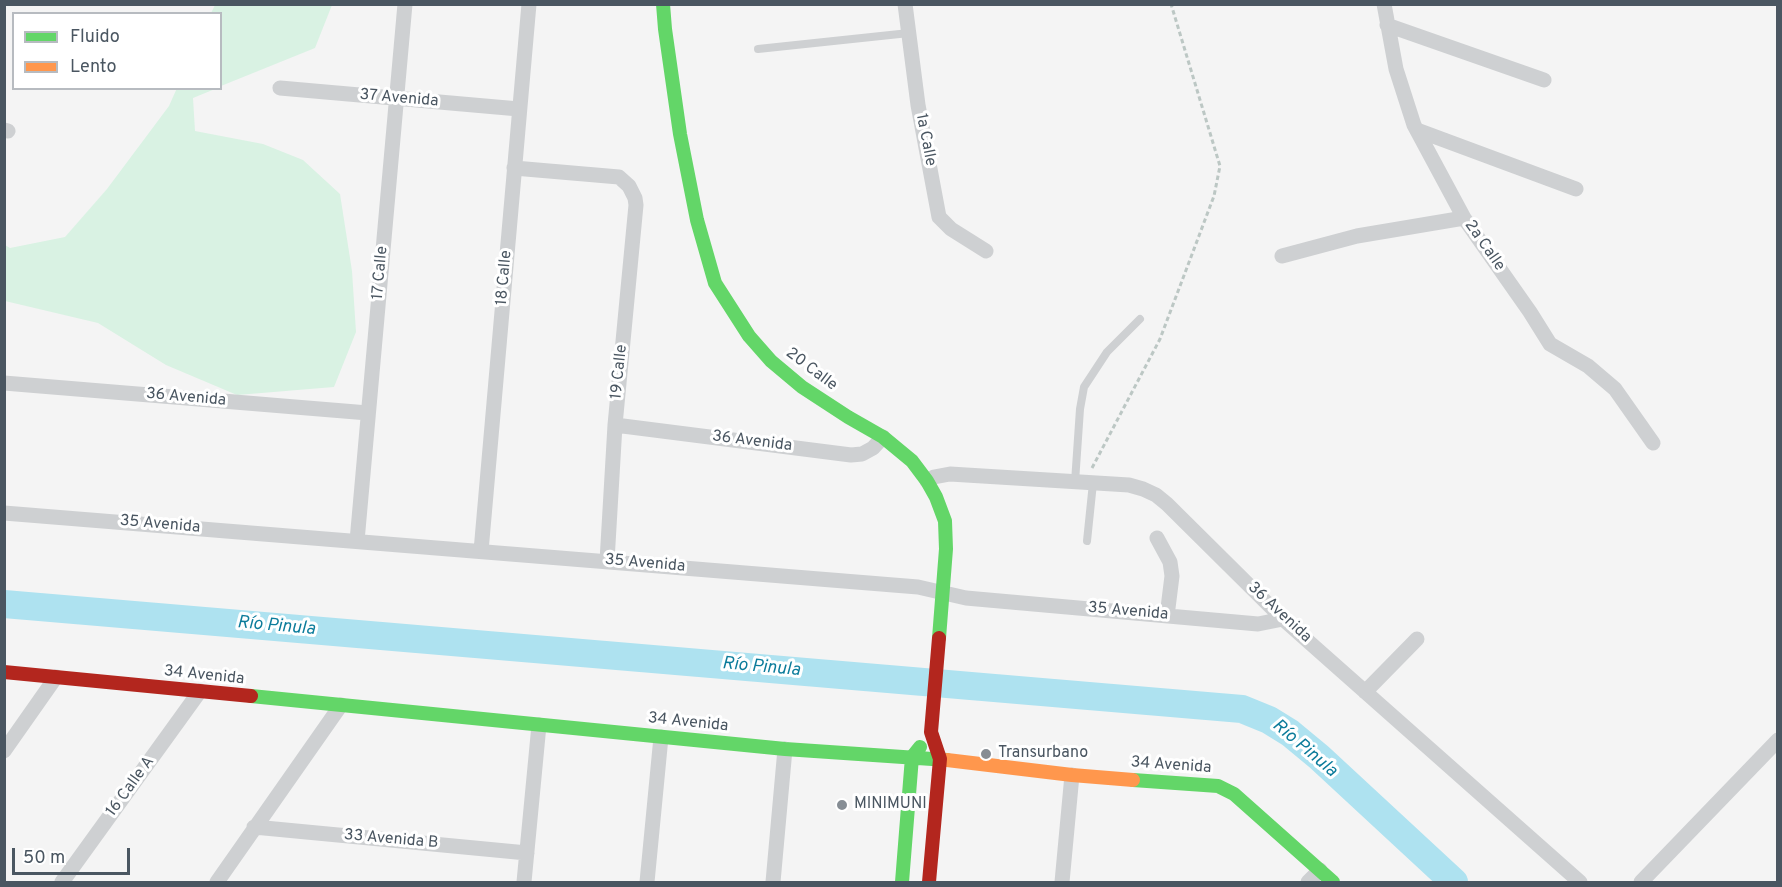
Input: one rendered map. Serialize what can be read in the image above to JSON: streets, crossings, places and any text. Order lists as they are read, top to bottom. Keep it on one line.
{"streets":{"street":["37 Avenida","1a Calle","2a Calle","17 Calle","18 Calle","20 Calle","19 Calle","36 Avenida","35 Avenida","34 Avenida","16 Calle A","33 Avenida B"]},"crossings":[["37 Avenida","17 Calle"],["37 Avenida","18 Calle"],["17 Calle","36 Avenida"],["17 Calle","35 Avenida"],["18 Calle","19 Calle"],["18 Calle","35 Avenida"],["20 Calle","36 Avenida"],["20 Calle","35 Avenida"],["20 Calle","34 Avenida"],["19 Calle","36 Avenida"],["19 Calle","35 Avenida"],["36 Avenida","35 Avenida"],["34 Avenida","16 Calle A"]],"water":["Río Pinula"],"places":["Transurbano","MINIMUNI"],"legend":["Fluido","Lento"],"scale_bar":"50 m"}
